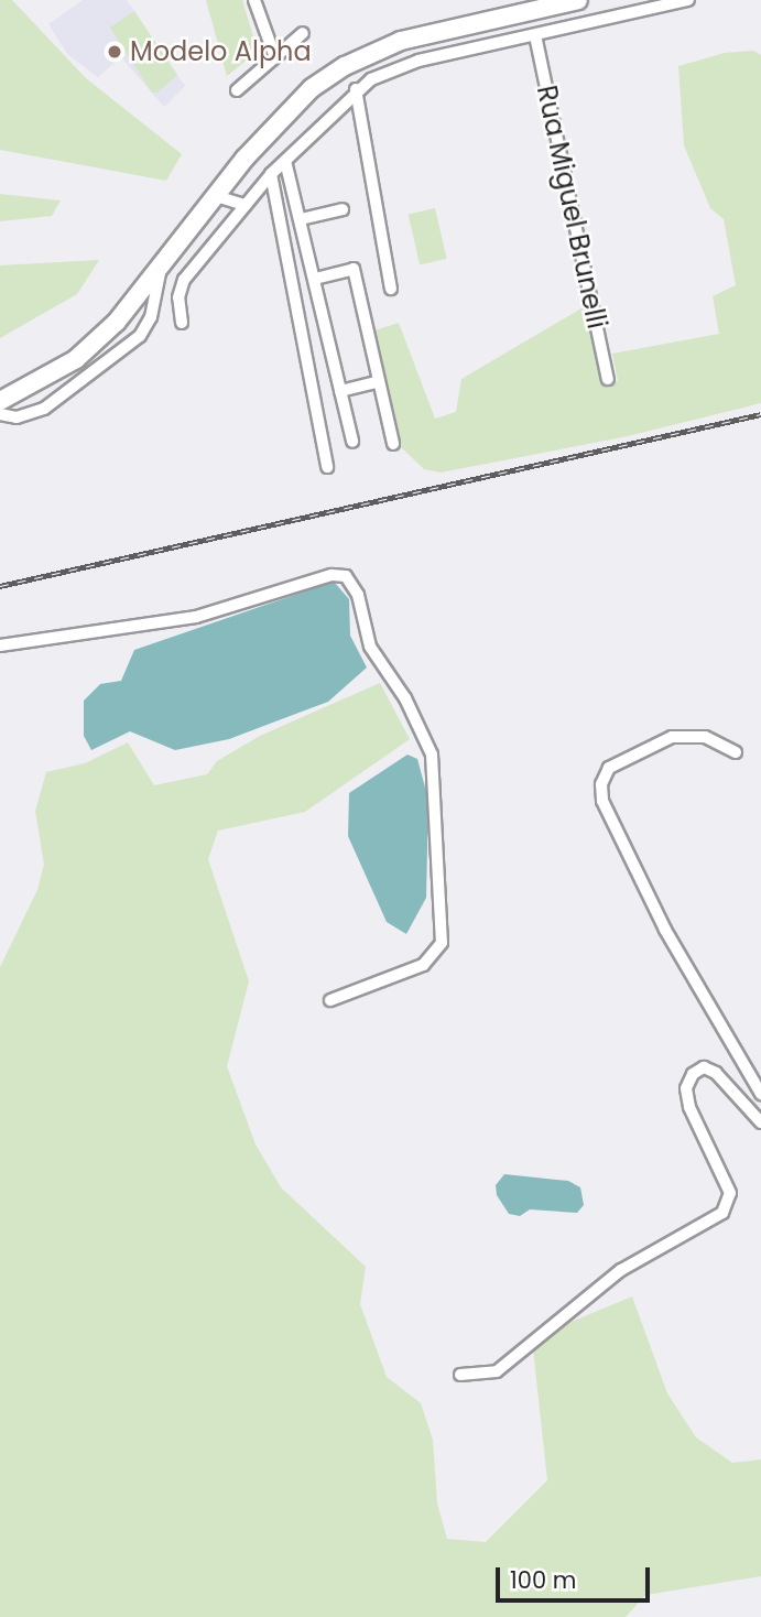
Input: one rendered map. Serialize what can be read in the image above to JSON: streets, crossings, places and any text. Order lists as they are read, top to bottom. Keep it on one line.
{"streets":{"street":["Rua Miguel Brunelli"]},"places":["Modelo Alpha"],"scale_bar":"100 m"}
